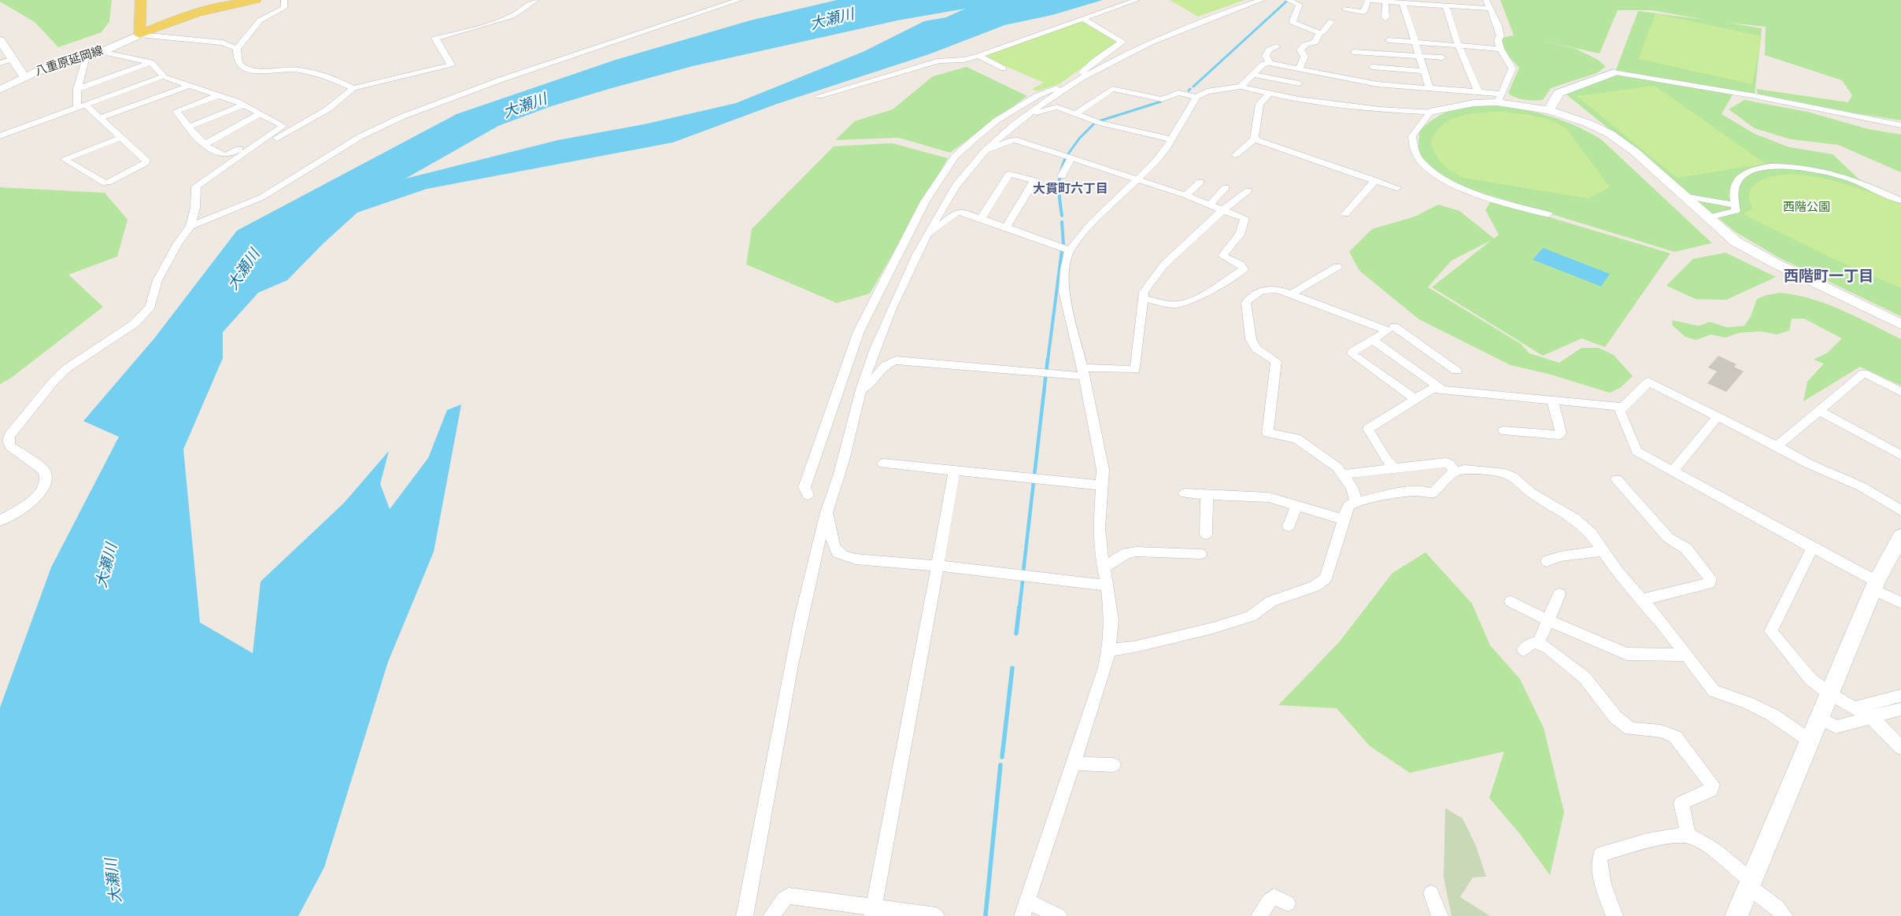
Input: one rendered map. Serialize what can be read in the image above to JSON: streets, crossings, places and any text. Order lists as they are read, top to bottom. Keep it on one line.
{"streets":{"street":["八重原延岡線"]},"districts":["大貫町六丁目","西階町一丁目"],"water":["大瀬川"],"parks":["西階公園"]}
